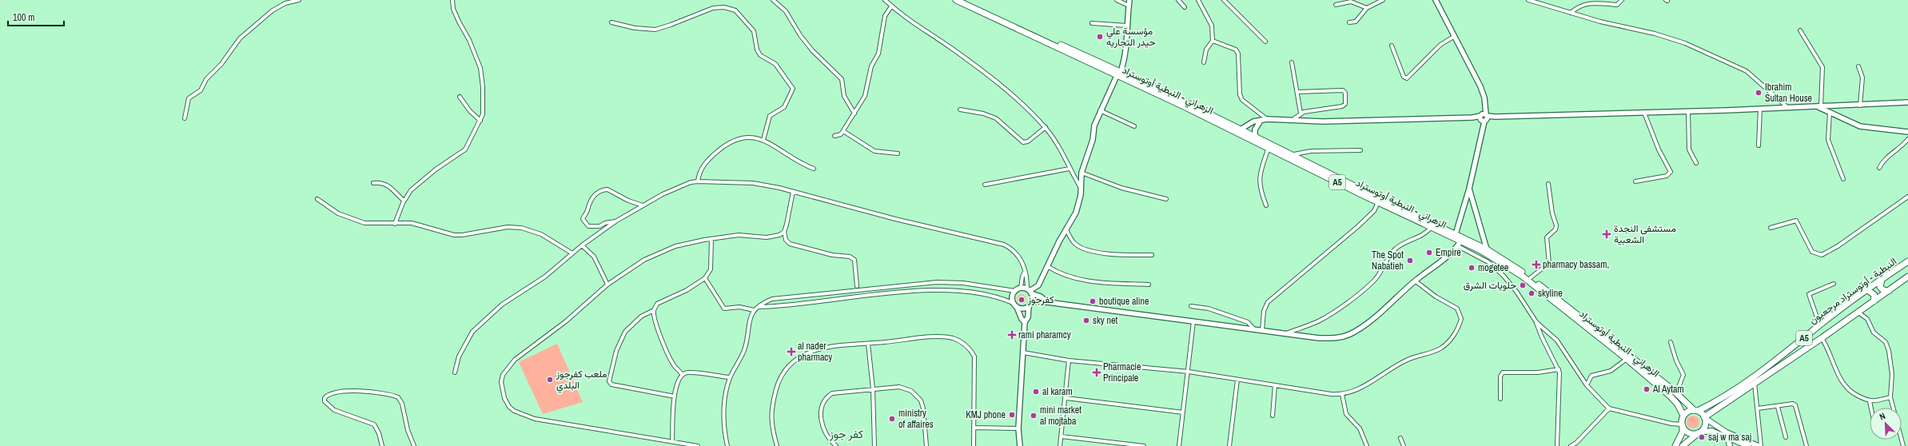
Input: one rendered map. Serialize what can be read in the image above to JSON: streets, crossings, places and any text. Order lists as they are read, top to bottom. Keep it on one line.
{"streets":{"main road":["الزهراني - النبطية أوتوستراد","A5","النبطية - أوتوستراد مرجعيون"]},"crossings":[["الزهراني - النبطية أوتوستراد","A5"],["الزهراني - النبطية أوتوستراد","النبطية - أوتوستراد مرجعيون"],["A5","النبطية - أوتوستراد مرجعيون"]],"districts":["كفر جوز"],"places":{"other":["مؤسسة علي حيدر التجاريه","Ibrahim Sultan House","Empire","The Spot Nabatieh","mogetee","حلويات الشرق","skyline","كفرجوز","boutique aline","sky net","ملعب كفرجوز البلدي","Al Aytam","al karam","KMJ phone","mini market al mojtaba","ministry of affaires","saj w ma saj"],"health":["مستشفى النجدة الشعبية","pharmacy bassam,","rami pharamcy","al nader pharmacy","Pharmacie Principale"]},"scale_bar":"100 m","north":"top left"}
